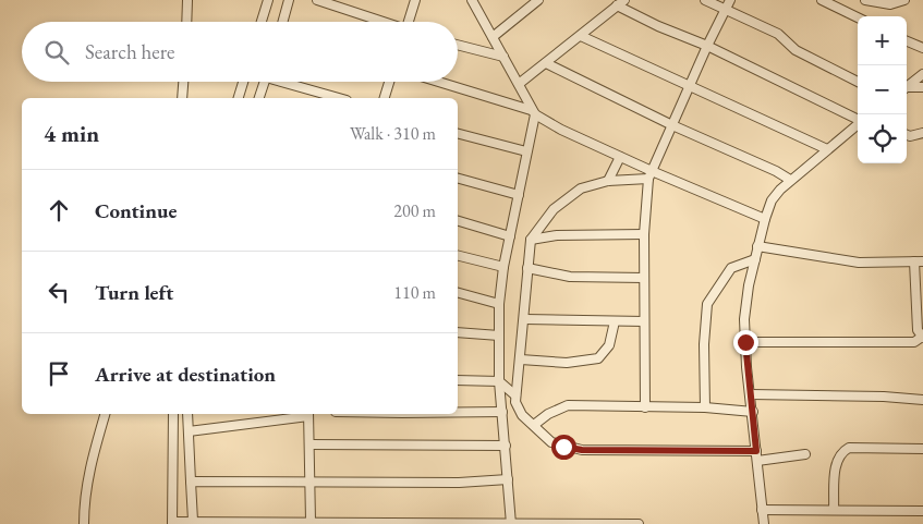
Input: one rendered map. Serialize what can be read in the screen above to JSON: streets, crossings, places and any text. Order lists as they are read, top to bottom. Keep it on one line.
{"page":{"map_buttons":["+","−"],"search":"Search here","heading":["4 min","Walk · 310 m"],"list":[["Continue","200 m"],["Turn left","110 m"],"Arrive at destination"]}}
